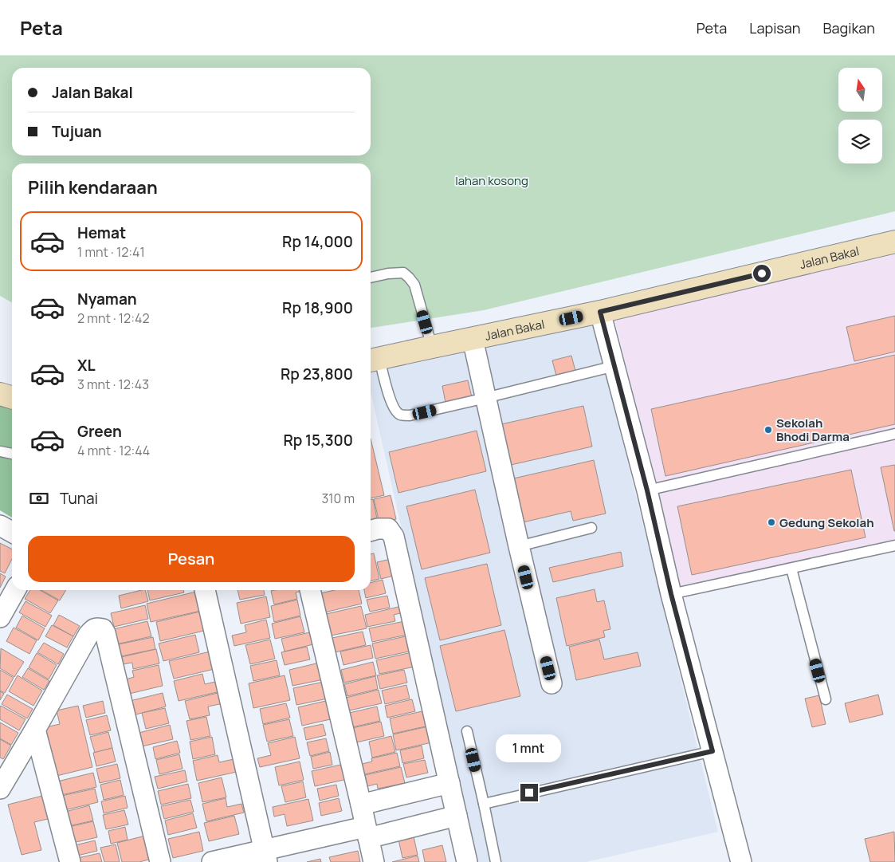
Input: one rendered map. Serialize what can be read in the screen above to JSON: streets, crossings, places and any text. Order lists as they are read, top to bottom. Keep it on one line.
{"streets":{"street":["Jalan Bakal"]},"parks":["lahan kosong"],"places":["Sekolah Bhodi Darma","Gedung Sekolah"],"north":"top","page":{"header":"Peta","nav":["Peta","Lapisan","Bagikan"],"banner":["Jalan Bakal","Tujuan"],"heading":"Pilih kendaraan","list":[{"name":"Hemat","note":"1 mnt · 12:41","value":"Rp 14,000"},{"name":"Nyaman","note":"2 mnt · 12:42","value":"Rp 18,900"},{"name":"XL","note":"3 mnt · 12:43","value":"Rp 23,800"},{"name":"Green","note":"4 mnt · 12:44","value":"Rp 15,300"}],"pay":["Tunai","310 m"],"buttons":"Pesan","bubble":"1 mnt"}}
